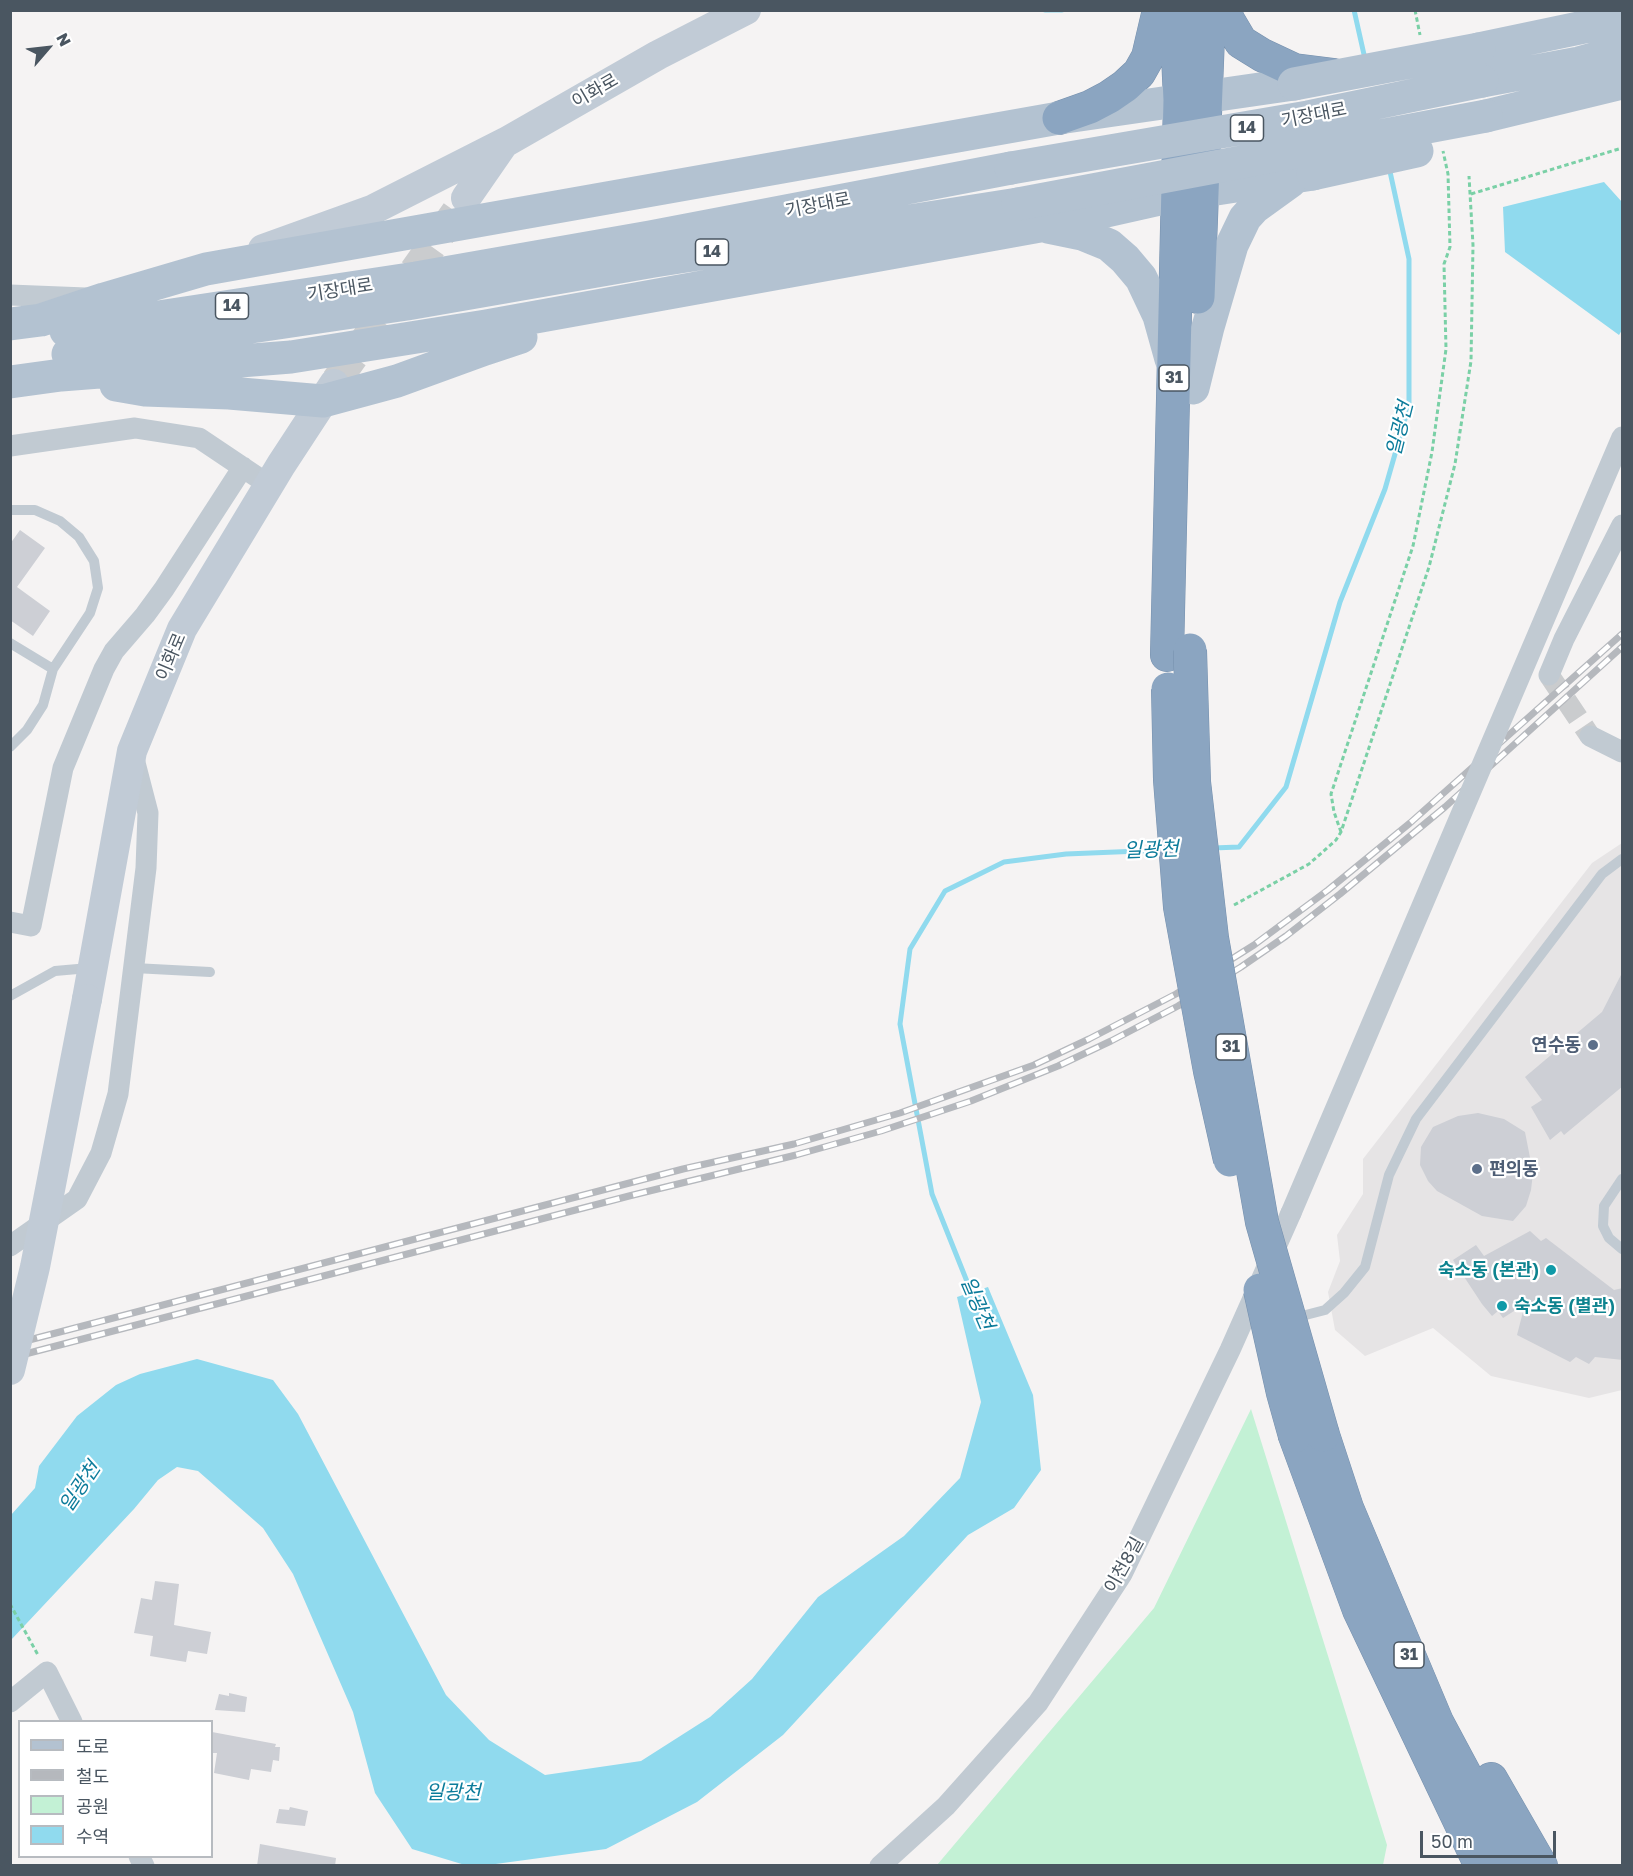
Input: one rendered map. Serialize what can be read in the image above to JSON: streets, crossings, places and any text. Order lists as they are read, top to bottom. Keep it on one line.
{"streets":{"highway":["31"],"main road":["이화로","기장대로","14"],"street":["이천8길"]},"water":["일광천"],"places":["연수동","편의동","숙소동 (본관)","숙소동 (별관)"],"legend":["도로","철도","공원","수역"],"scale_bar":"50 m","north":"top right"}
